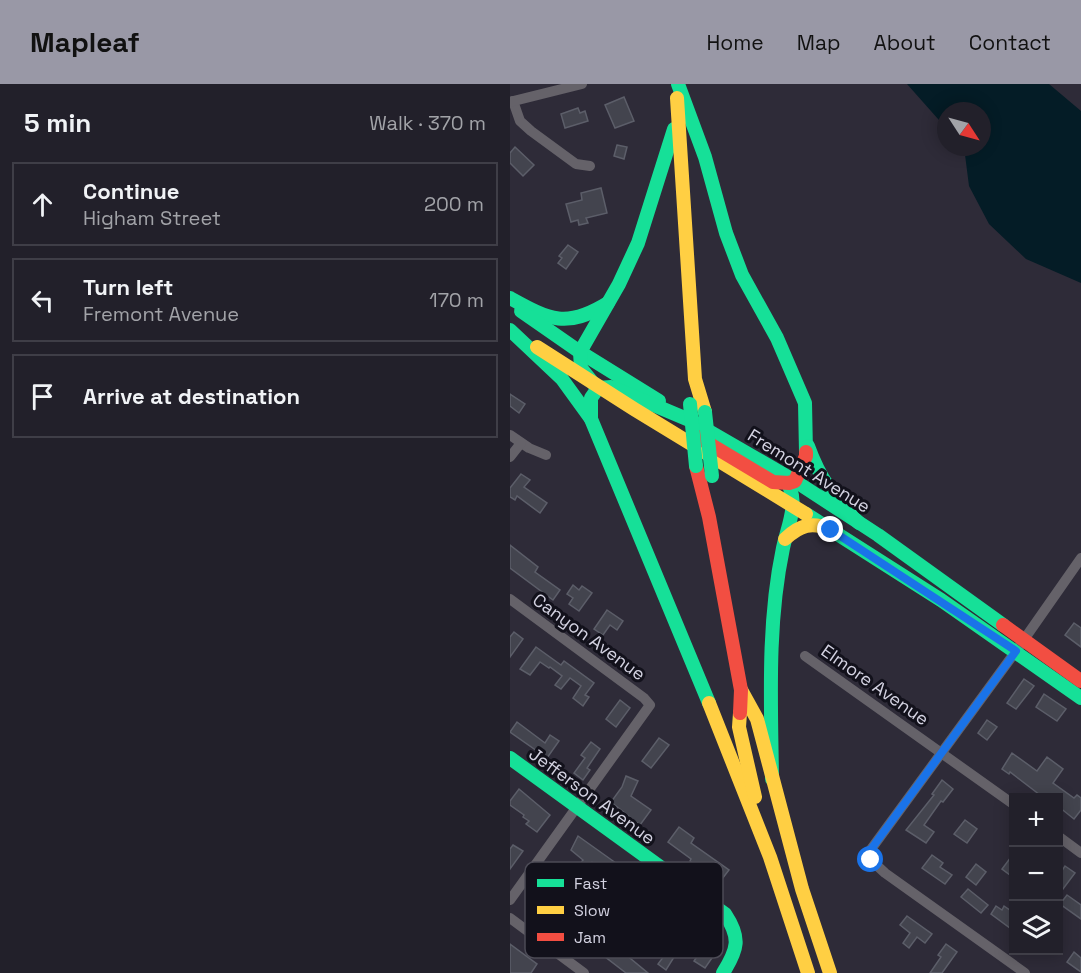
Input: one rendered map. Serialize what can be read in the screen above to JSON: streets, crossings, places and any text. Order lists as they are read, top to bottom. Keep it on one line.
{"streets":{"main road":["Fremont Avenue","Jefferson Avenue"],"street":["Canyon Avenue","Elmore Avenue"]},"crossings":[["Canyon Avenue","Jefferson Avenue"]],"legend":["Fast","Slow","Jam"],"north":"bottom right","page":{"header":"Mapleaf","nav":["Home","Map","About","Contact"],"heading":["5 min","Walk · 370 m"],"list":[["Continue","Higham Street","200 m"],["Turn left","Fremont Avenue","170 m"],"Arrive at destination"],"map_buttons":["+","−"]}}
